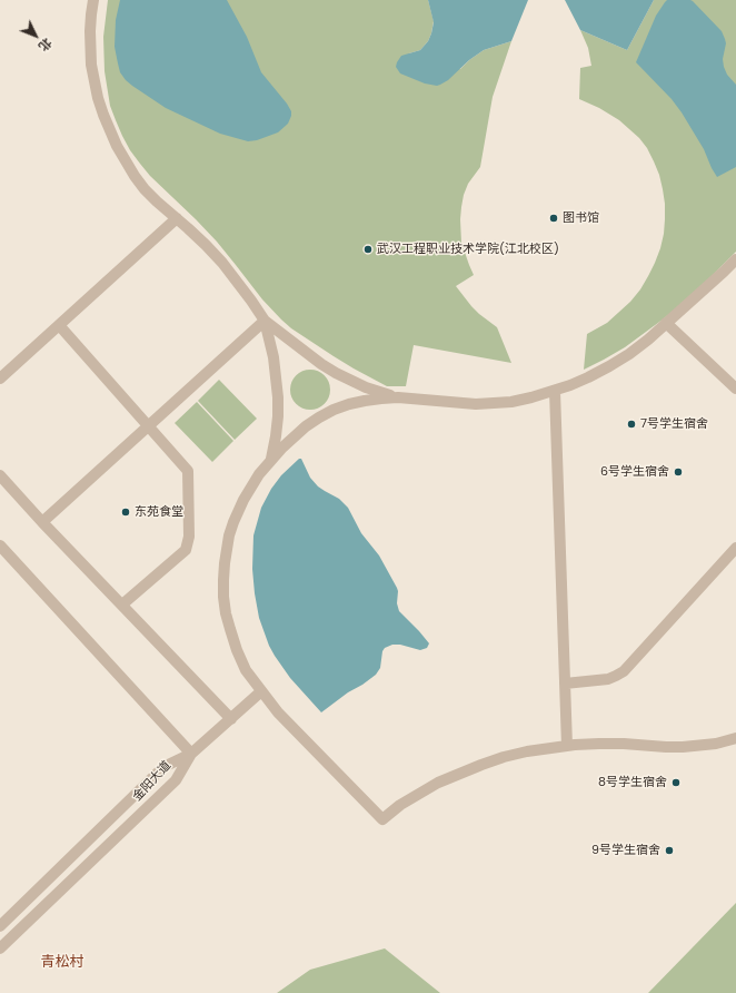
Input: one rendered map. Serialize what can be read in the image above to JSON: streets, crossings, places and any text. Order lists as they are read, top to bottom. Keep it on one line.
{"streets":{"street":["金阳大道"]},"districts":["青松村"],"places":["图书馆","武汉工程职业技术学院(江北校区)","7号学生宿舍","6号学生宿舍","东苑食堂","8号学生宿舍","9号学生宿舍"],"north":"bottom right"}
